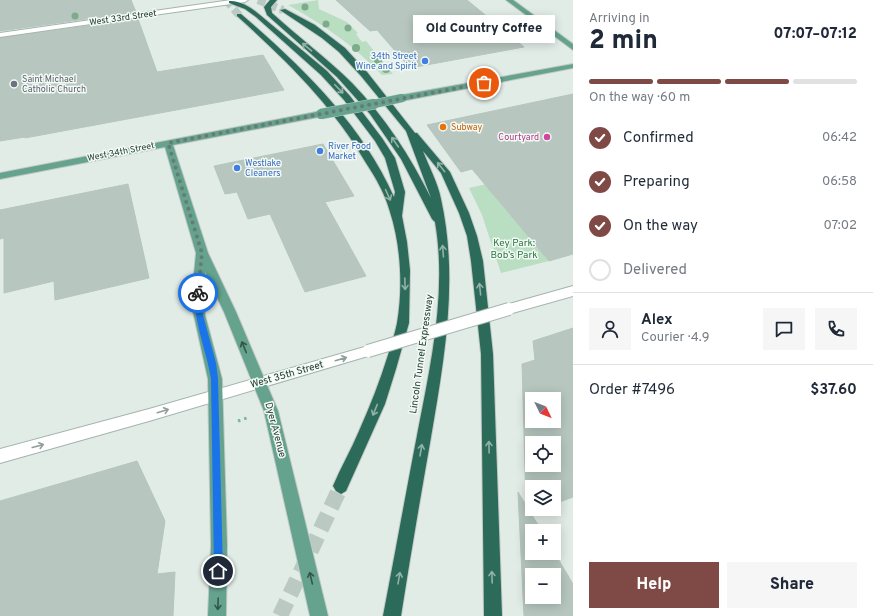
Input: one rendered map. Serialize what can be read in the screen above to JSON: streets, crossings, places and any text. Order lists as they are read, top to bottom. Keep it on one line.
{"streets":{"highway":["Lincoln Tunnel Expressway"],"main road":["West 34th Street","Dyer Avenue"],"street":["West 33rd Street","West 35th Street"]},"crossings":[["West 34th Street","Dyer Avenue"],["West 35th Street","Dyer Avenue"]],"one_way":["West 35th Street"],"parks":["Key Park: Bob’s Park"],"places":["34th Street Wine and Spirit","Old Country Coffee","Saint Michael Catholic Church","Subway","Courtyard","River Food Market","Westlake Cleaners"],"north":"bottom right","page":{"heading":["2 min","Arriving in","07:07–07:12"],"panel":["Alex","Courier · 4.9","Order #7496","$37.60"],"bubble":"Old Country Coffee","bar":"On the way · 60 m","list":[["Confirmed","06:42"],["Preparing","06:58"],["On the way","07:02"],"Delivered"],"map_buttons":["+","−"],"buttons":["Help","Share"]}}
